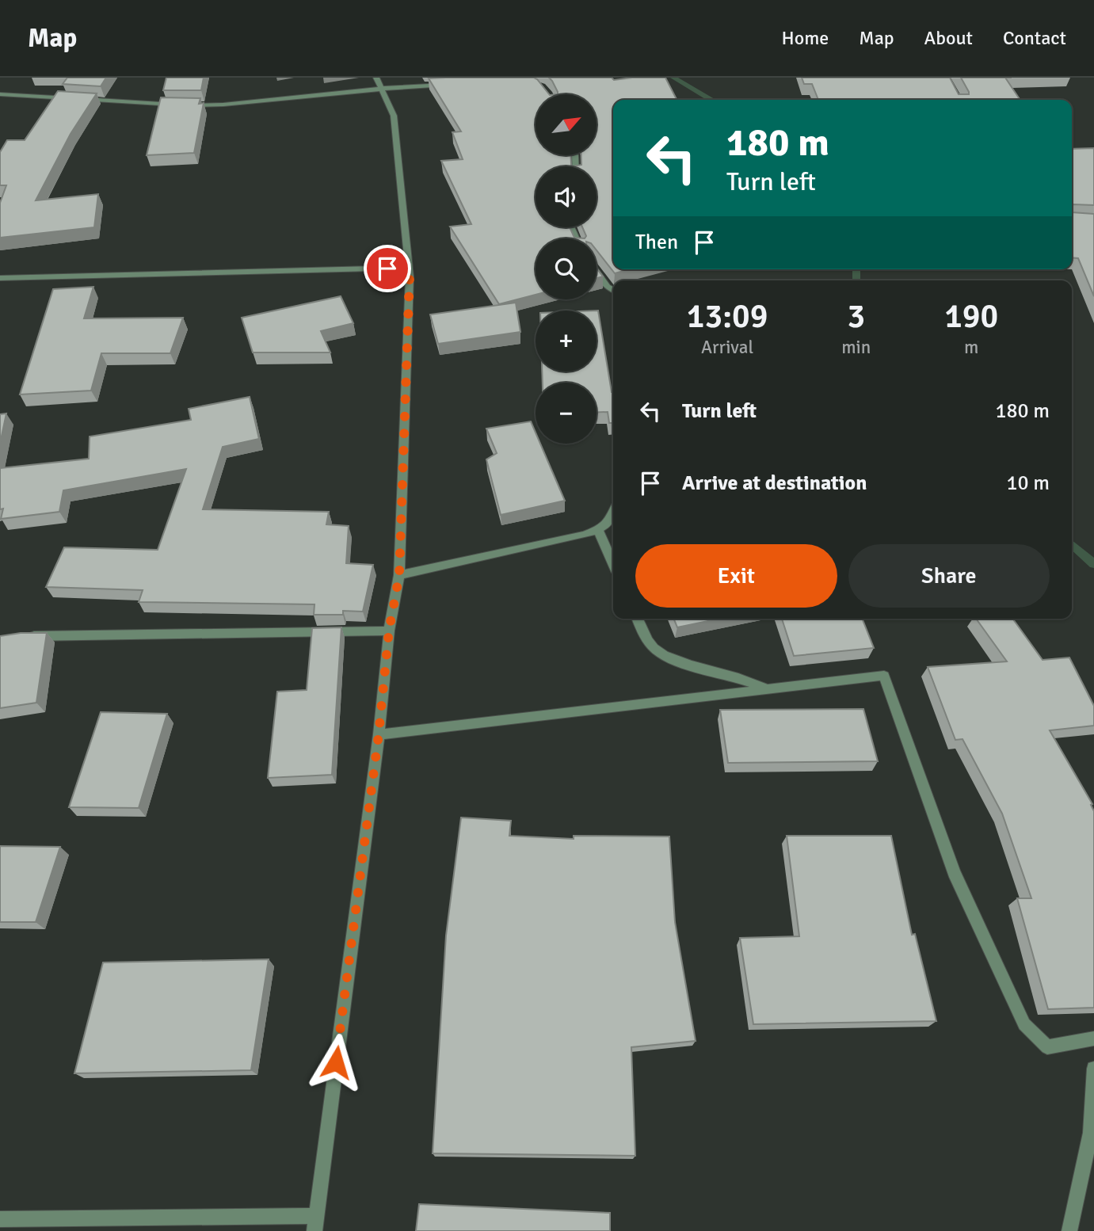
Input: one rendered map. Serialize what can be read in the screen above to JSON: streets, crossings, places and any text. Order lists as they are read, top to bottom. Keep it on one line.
{"north":"top right","page":{"header":"Map","nav":["Home","Map","About","Contact"],"map_buttons":["+","−"],"turn":["180 m","Turn left"],"then":"Then","eta":["13:09","Arrival","3","min","190","m"],"list":[{"name":"Turn left","value":"180 m"},{"name":"Arrive at destination","value":"10 m"}],"buttons":["Exit","Share"]}}
